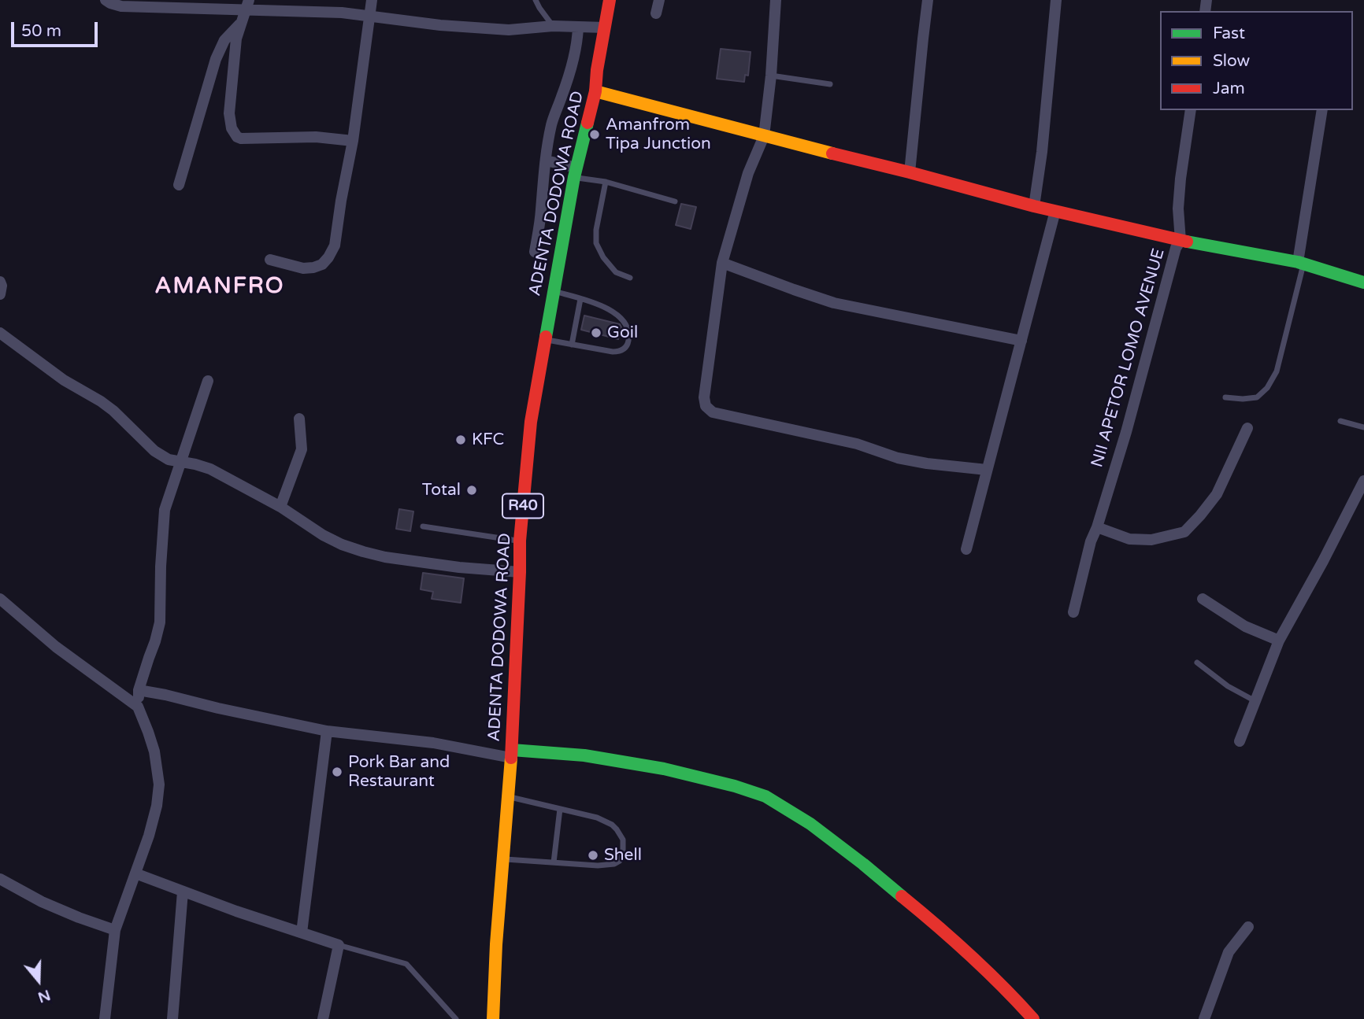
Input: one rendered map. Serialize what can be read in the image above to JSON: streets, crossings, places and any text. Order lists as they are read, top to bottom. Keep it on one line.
{"streets":{"street":["ADENTA DODOWA ROAD","NII APETOR LOMO AVENUE","R40"]},"districts":["AMANFRO"],"places":["Amanfrom Tipa Junction","Goil","KFC","Total","Pork Bar and Restaurant","Shell"],"legend":["Fast","Slow","Jam"],"scale_bar":"50 m","north":"bottom"}
